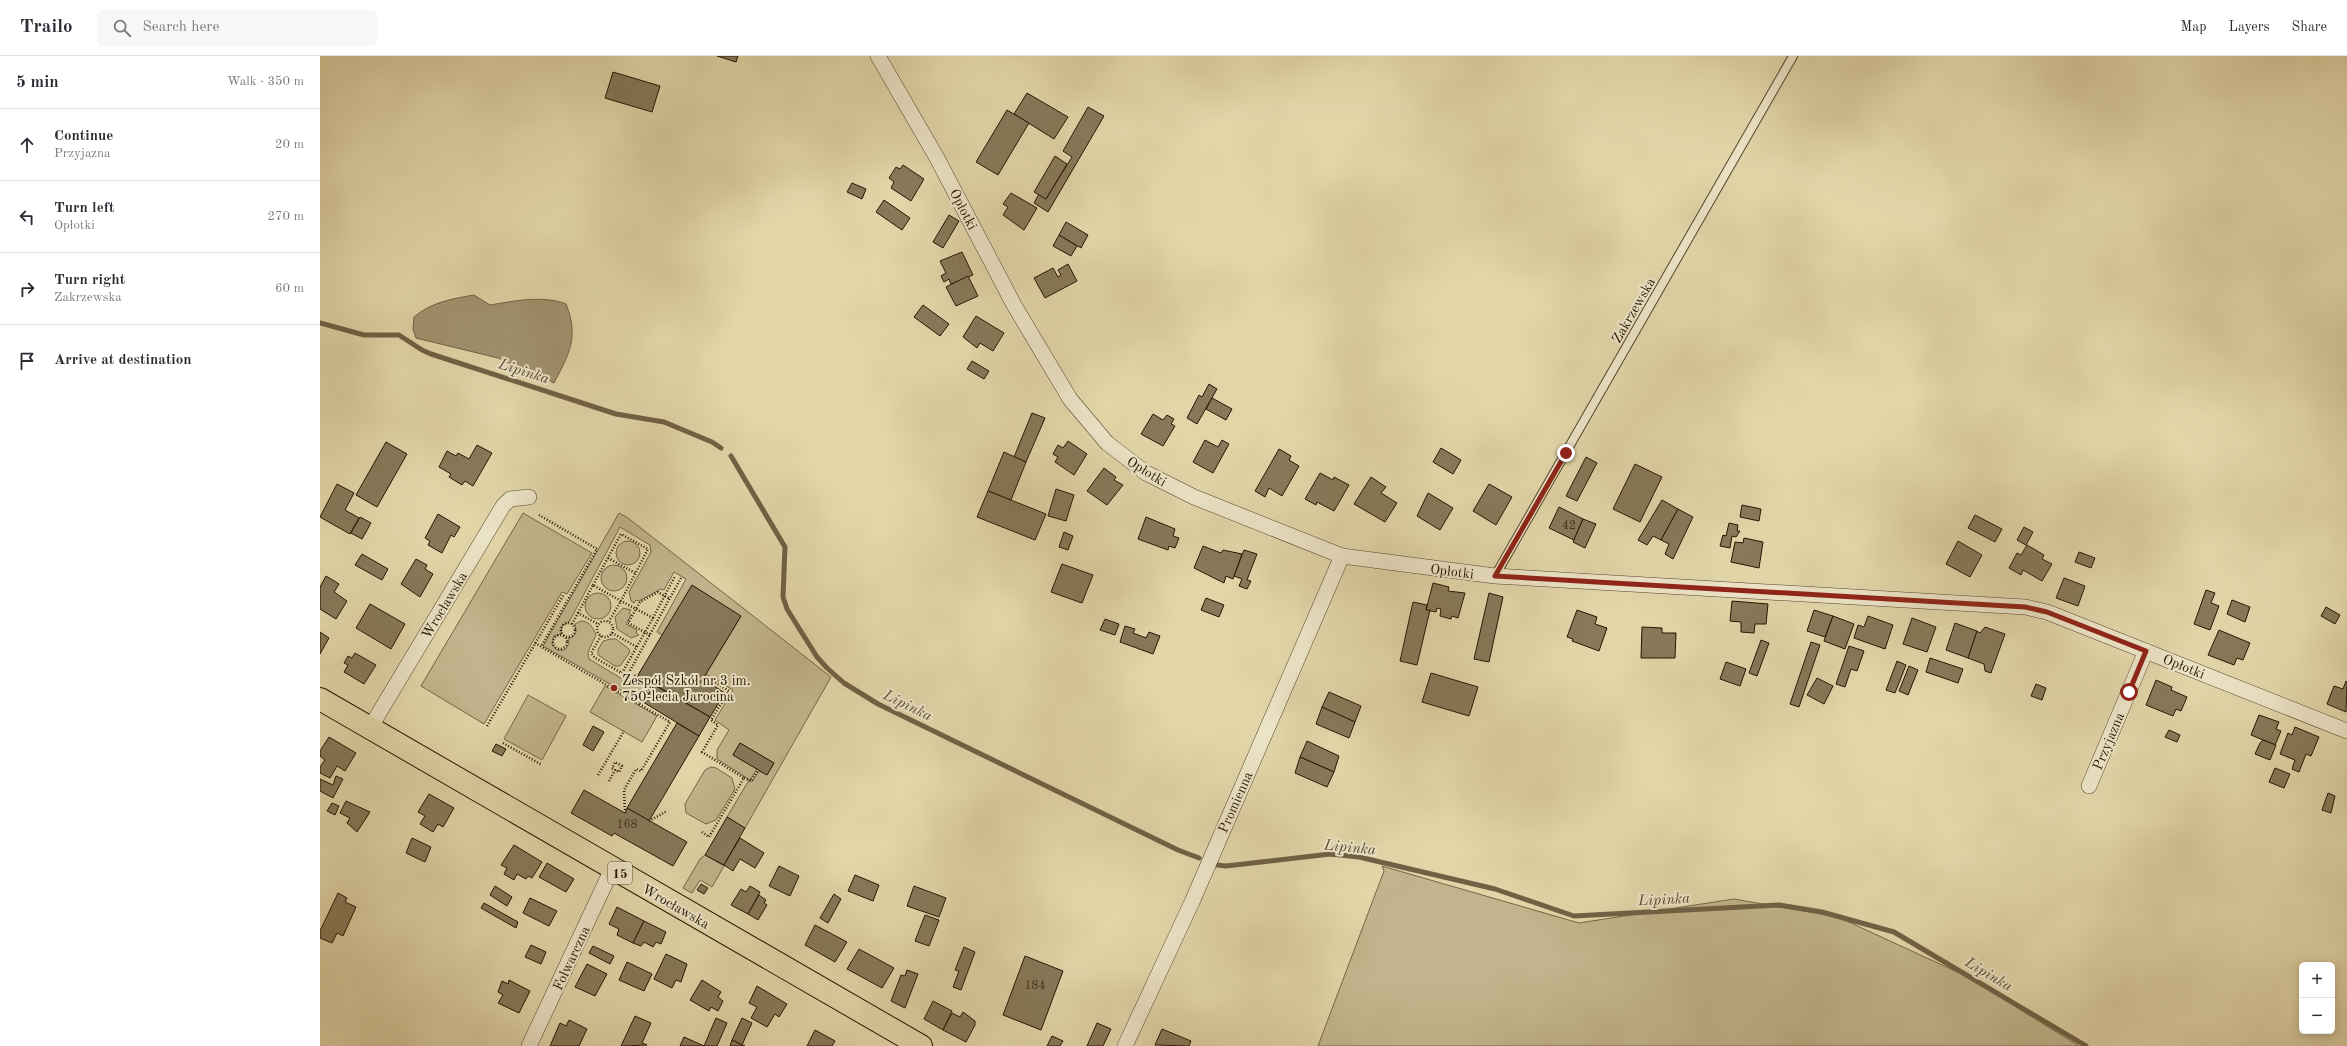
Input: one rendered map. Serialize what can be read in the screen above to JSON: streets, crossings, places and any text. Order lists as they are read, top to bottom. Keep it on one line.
{"streets":{"main road":["Wrocławska","15"],"street":["Opłotki","Przyjazna","Promienna","Folwarczna"],"lane":["Zakrzewska"]},"crossings":[["Opłotki","Zakrzewska"],["Opłotki","Przyjazna"],["Opłotki","Promienna"],["Wrocławska","Folwarczna"]],"water":["Lipinka"],"places":["Zespół Szkół nr 3 im. 750-lecia Jarocina"],"house_numbers":["42","168","184"],"page":{"header":"Trailo","search":"Search here","nav":["Map","Layers","Share"],"heading":["5 min","Walk · 350 m"],"list":[["Continue","Przyjazna","20 m"],["Turn left","Opłotki","270 m"],["Turn right","Zakrzewska","60 m"],"Arrive at destination"],"map_buttons":["+","−"]}}
